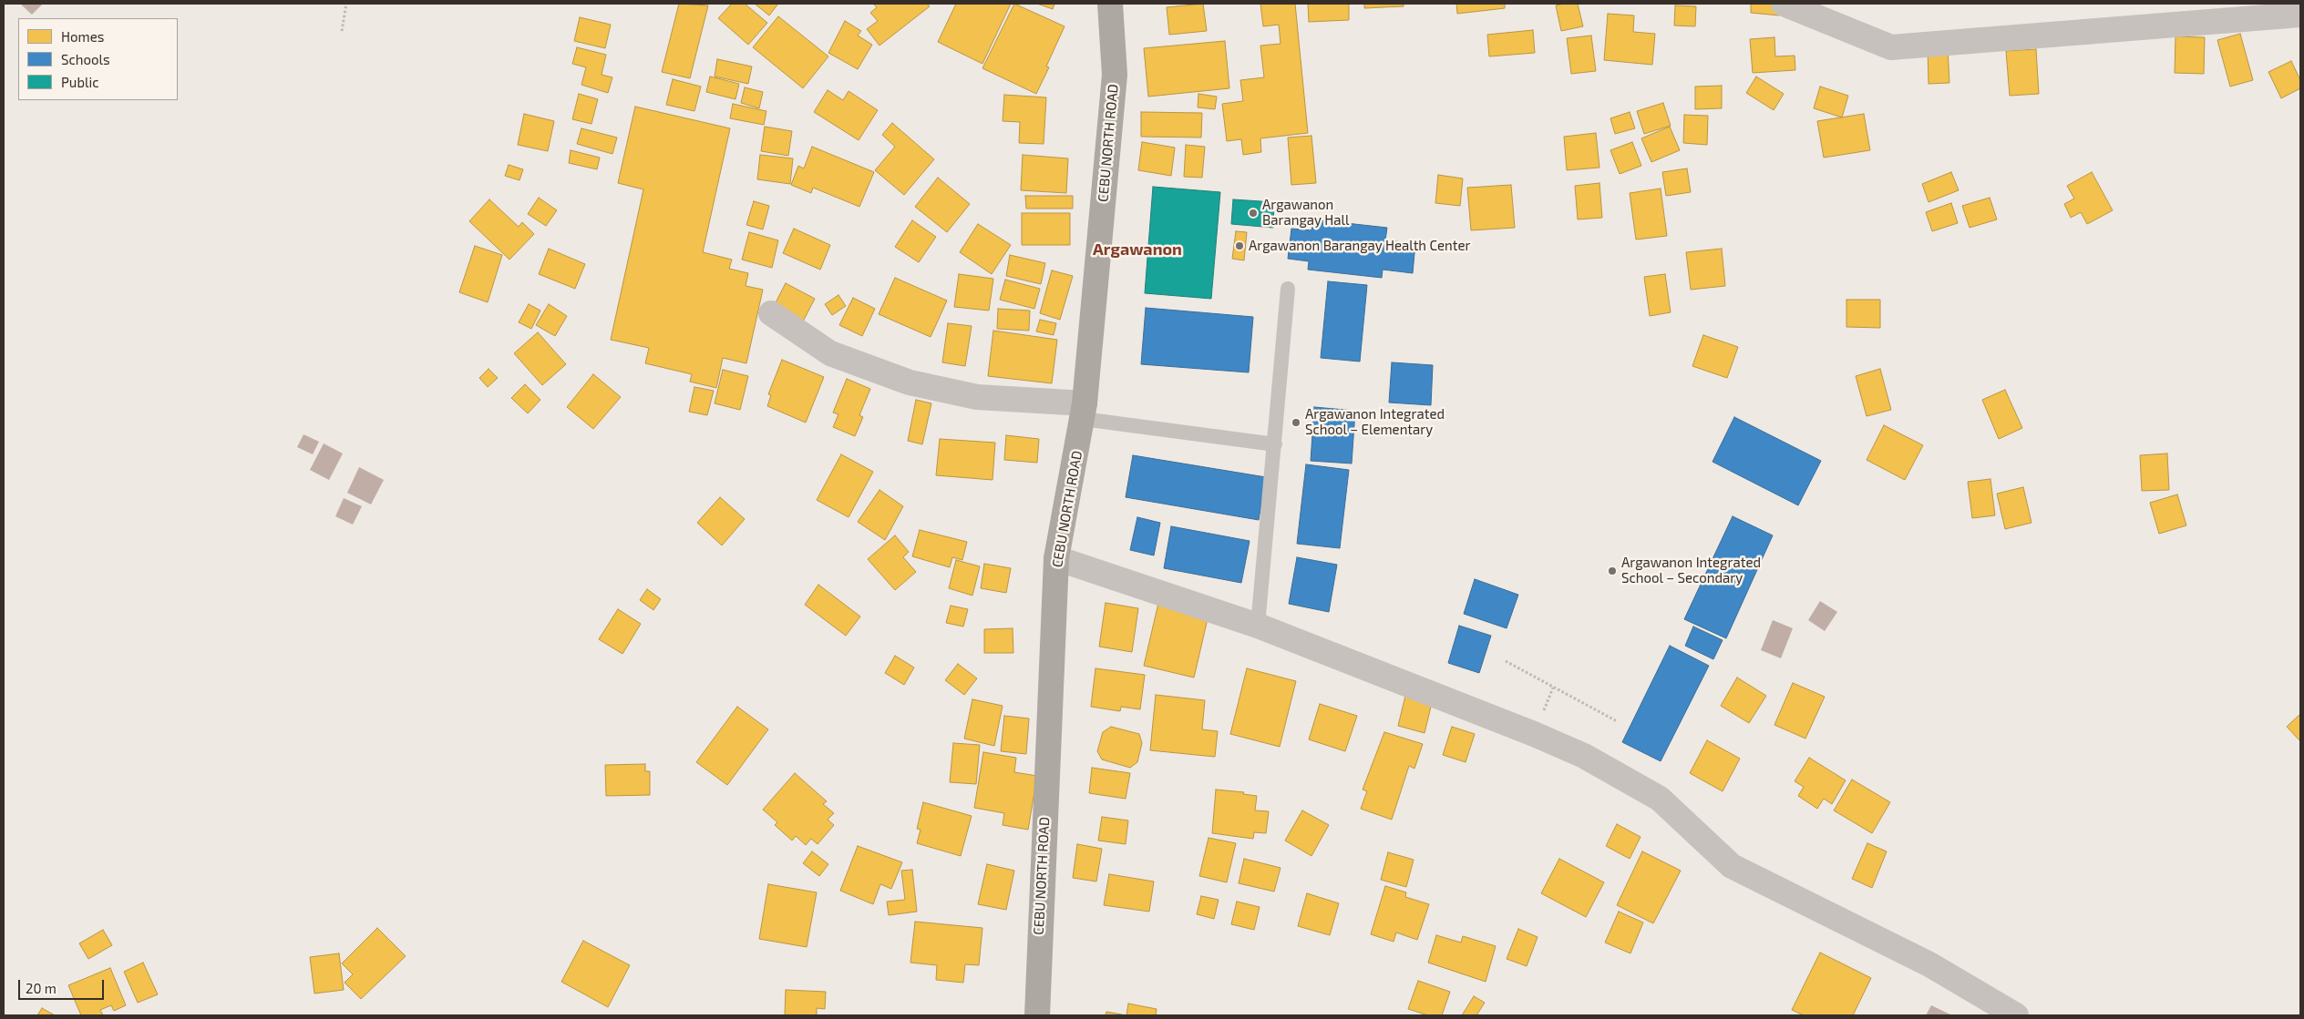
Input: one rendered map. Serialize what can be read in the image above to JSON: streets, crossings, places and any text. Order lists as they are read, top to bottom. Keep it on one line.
{"streets":{"highway":["CEBU NORTH ROAD"]},"districts":["Argawanon"],"places":["Argawanon Barangay Hall","Argawanon Barangay Health Center","Argawanon Integrated School – Elementary","Argawanon Integrated School – Secondary"],"legend":["Homes","Schools","Public"],"scale_bar":"20 m"}
